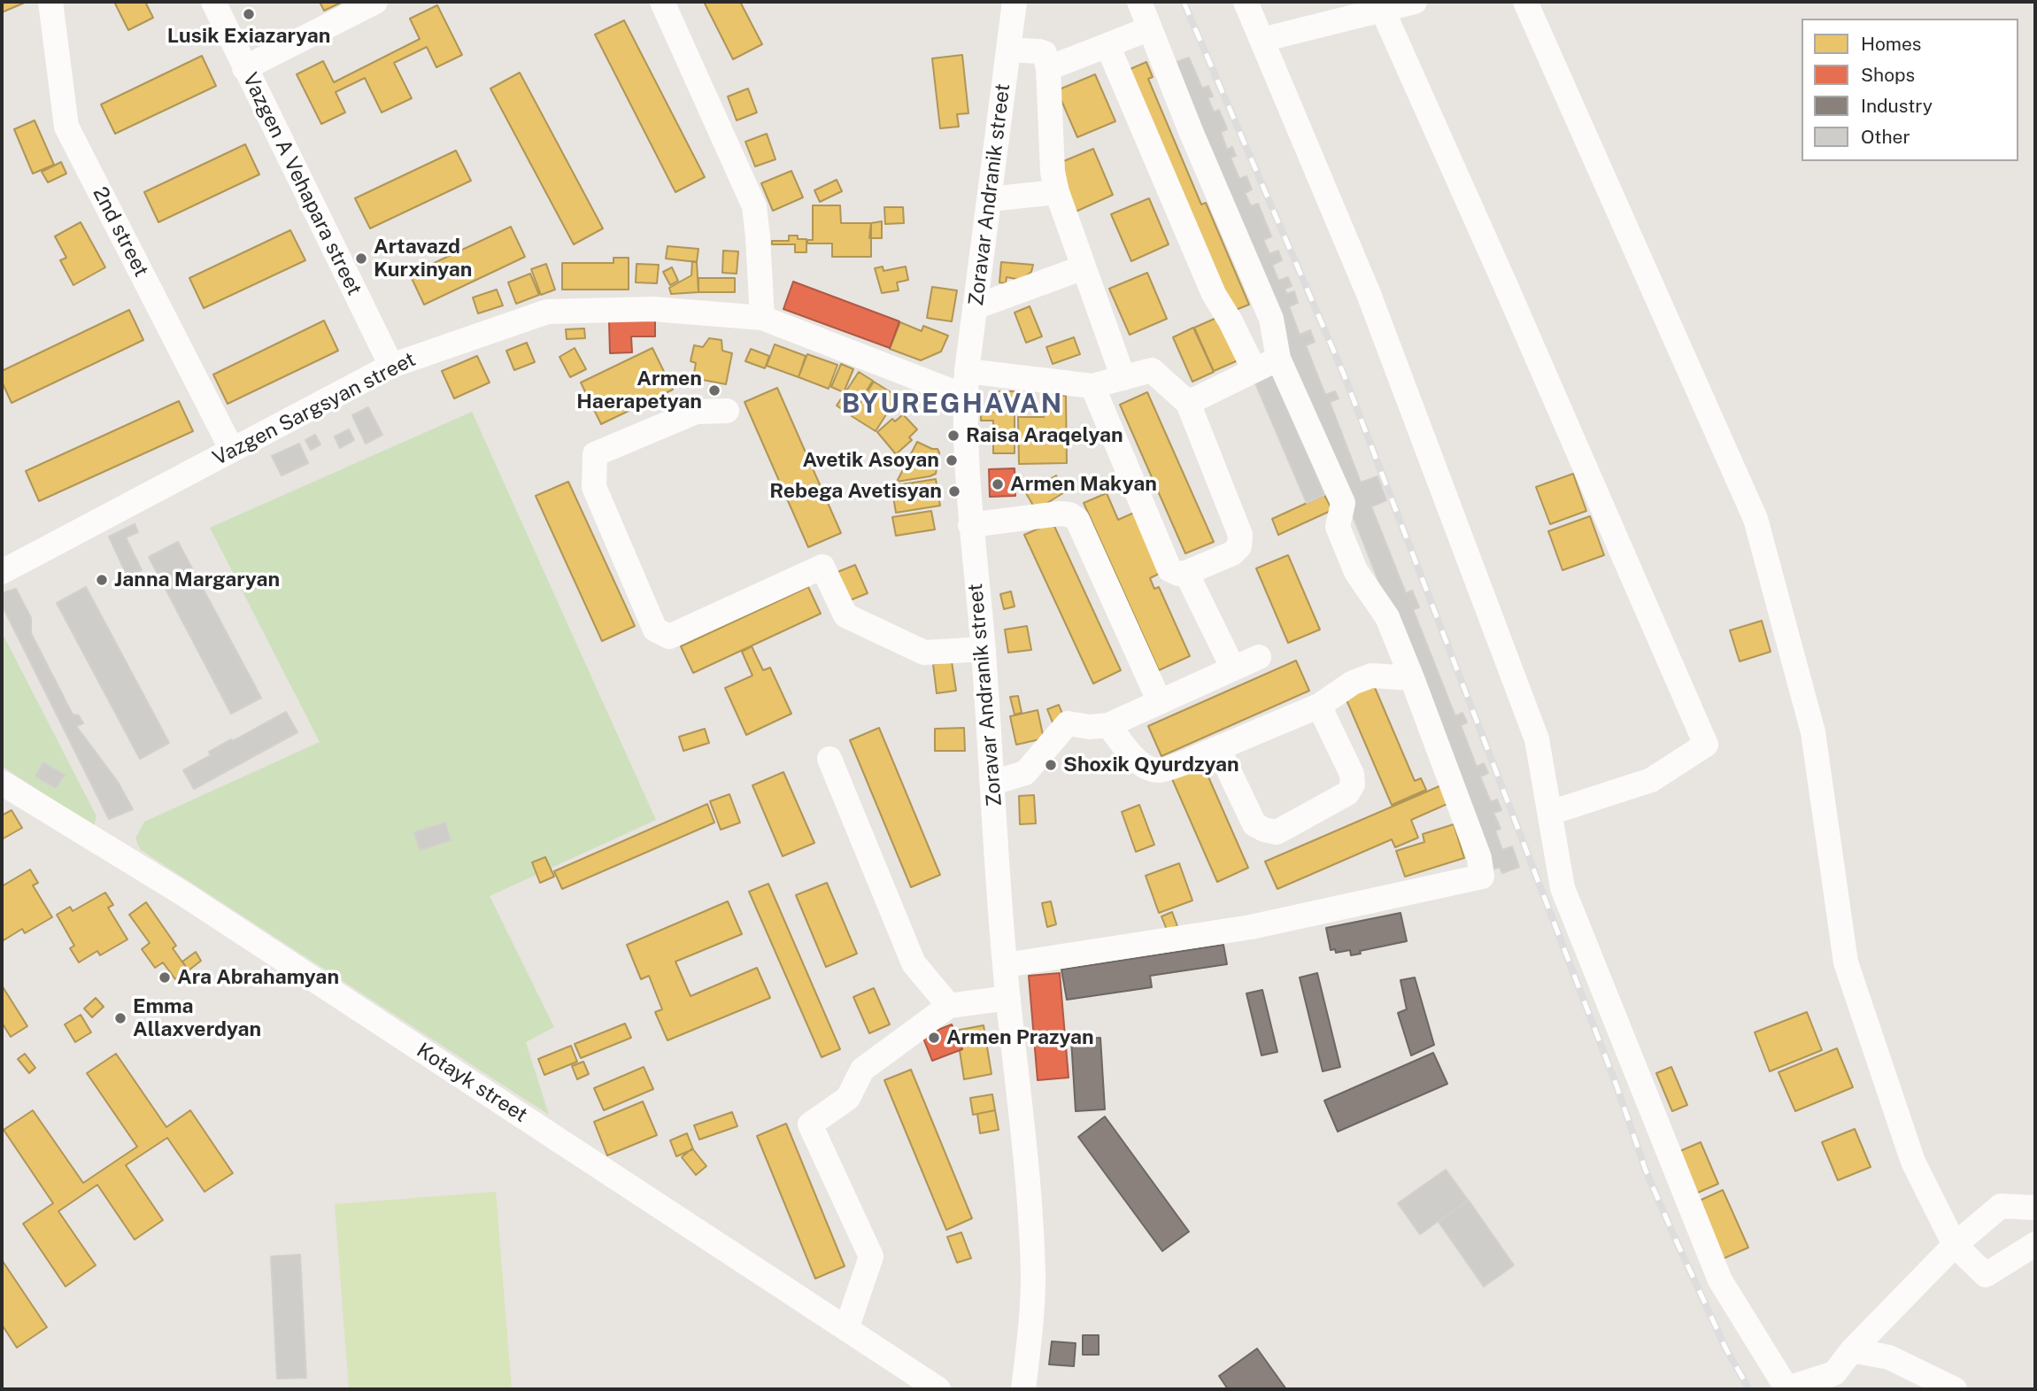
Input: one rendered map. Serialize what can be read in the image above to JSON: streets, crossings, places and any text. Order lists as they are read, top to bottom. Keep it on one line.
{"streets":{"street":["Vazgen A Vehapara street","Zoravar Andranik street","2nd street","Vazgen Sargsyan street","Kotayk street"]},"crossings":[["Vazgen A Vehapara street","Vazgen Sargsyan street"],["Zoravar Andranik street","Vazgen Sargsyan street"],["2nd street","Vazgen Sargsyan street"]],"districts":["BYUREGHAVAN"],"places":["Lusik Exiazaryan","Artavazd Kurxinyan","Armen Haerapetyan","Raisa Araqelyan","Avetik Asoyan","Armen Makyan","Rebega Avetisyan","Janna Margaryan","Shoxik Qyurdzyan","Ara Abrahamyan","Emma Allaxverdyan","Armen Prazyan"],"legend":["Homes","Shops","Industry","Other"]}
